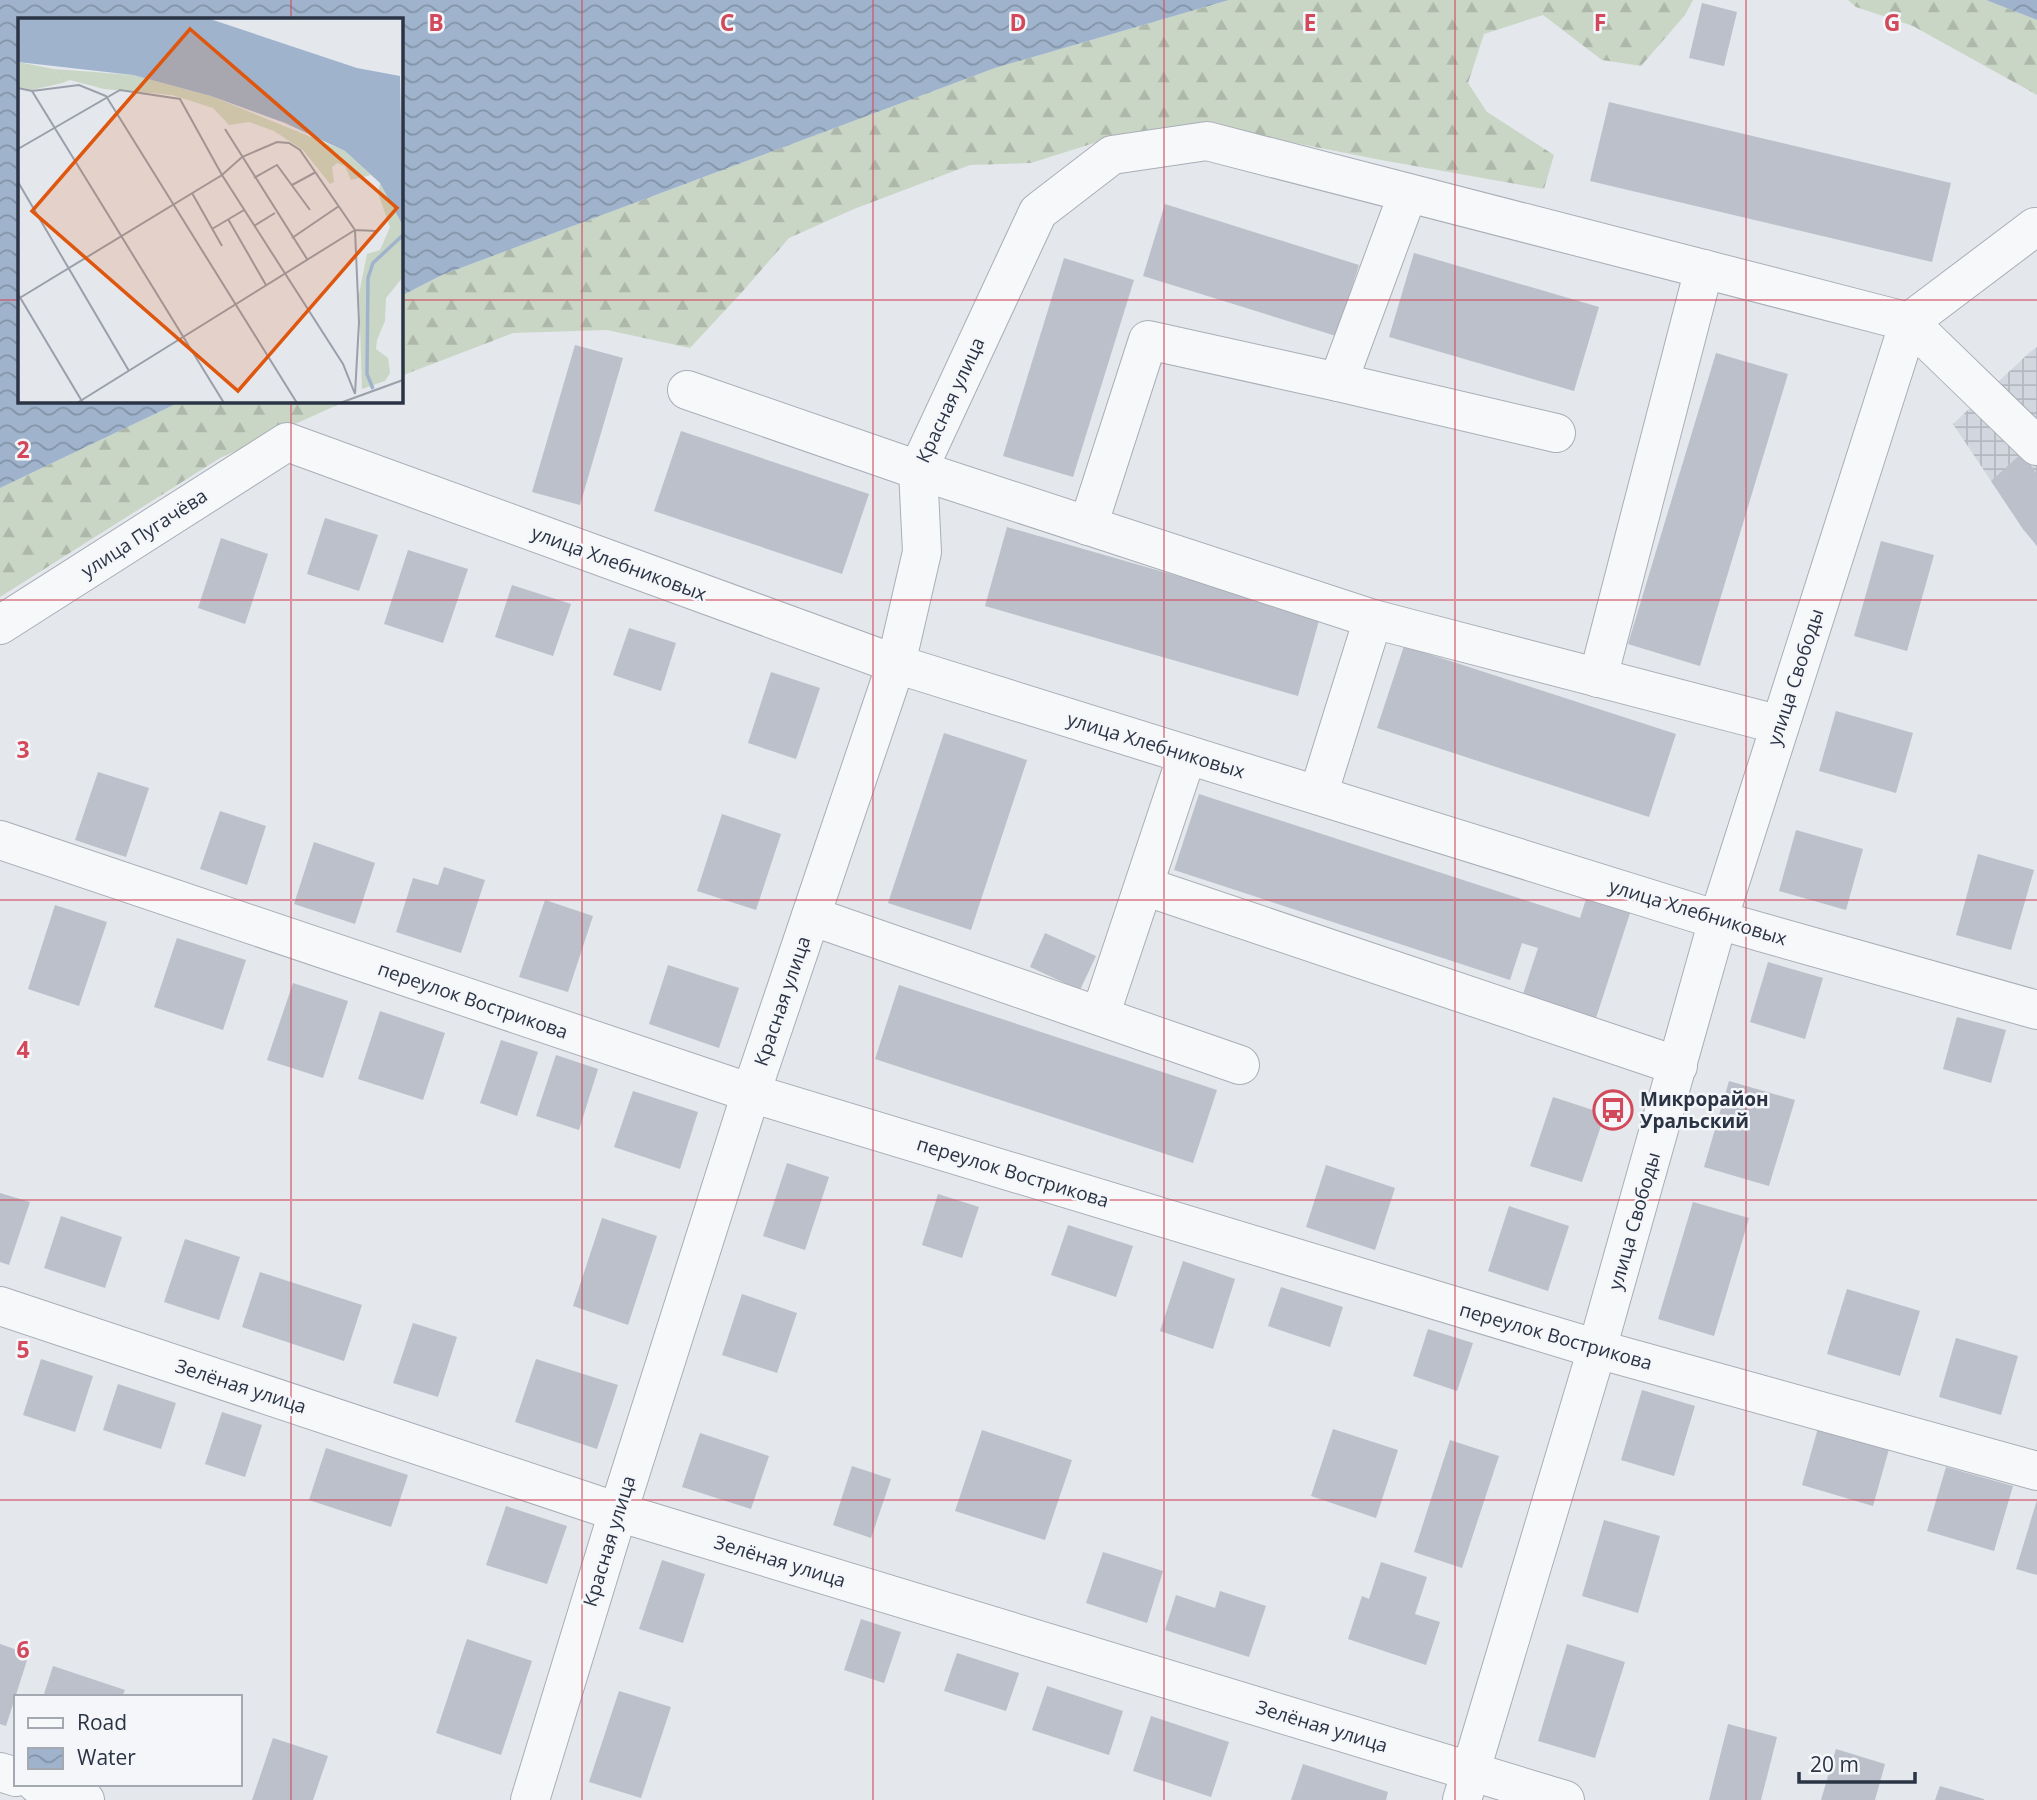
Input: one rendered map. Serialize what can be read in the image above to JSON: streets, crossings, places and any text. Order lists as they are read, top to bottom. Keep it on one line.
{"streets":{"street":["Красная улица","улица Пугачёва","улица Хлебниковых","улица Свободы","переулок Вострикова","Зелёная улица"]},"crossings":[["Красная улица","улица Хлебниковых"],["Красная улица","переулок Вострикова"],["Красная улица","Зелёная улица"],["улица Пугачёва","улица Хлебниковых"],["улица Хлебниковых","улица Свободы"],["улица Свободы","переулок Вострикова"],["улица Свободы","Зелёная улица"]],"places":{"bus stop":["Микрорайон Уральский"]},"legend":["Road","Water"],"scale_bar":"20 m","grid":{"columns":["B","C","D","E","F","G"],"rows":["2","3","4","5","6"]}}
